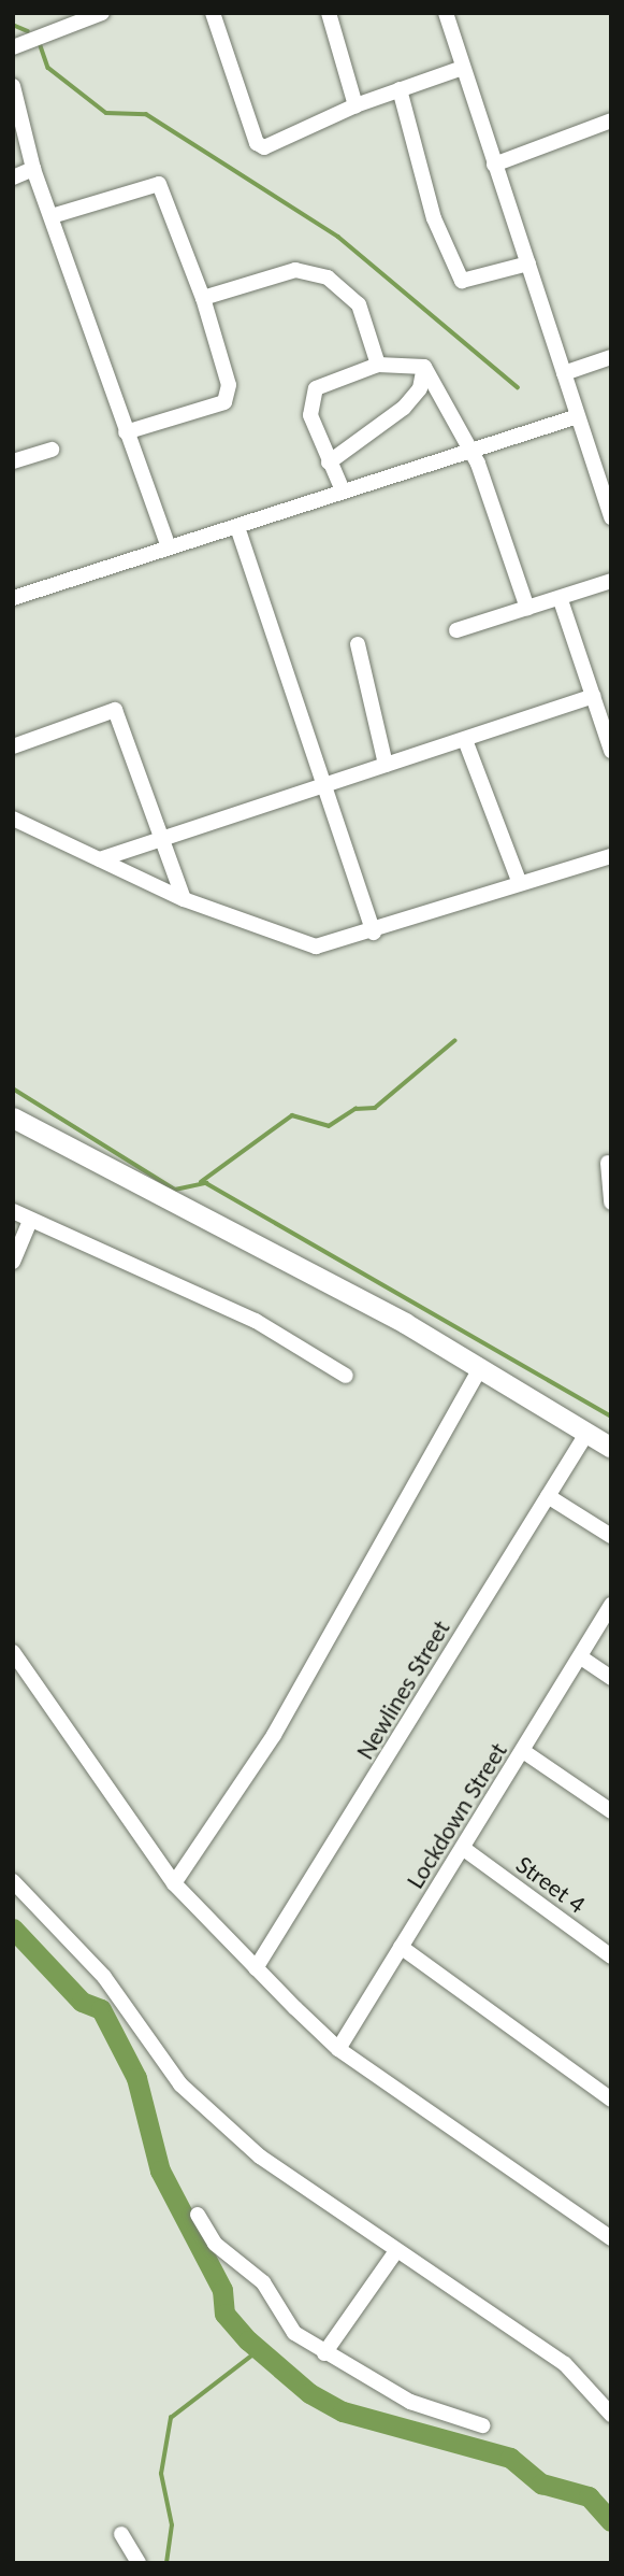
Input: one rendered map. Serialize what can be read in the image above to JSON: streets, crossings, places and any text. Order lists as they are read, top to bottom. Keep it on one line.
{"streets":{"street":["Newlines Street","Lockdown Street","Street 4"]},"crossings":[["Lockdown Street","Street 4"]]}
